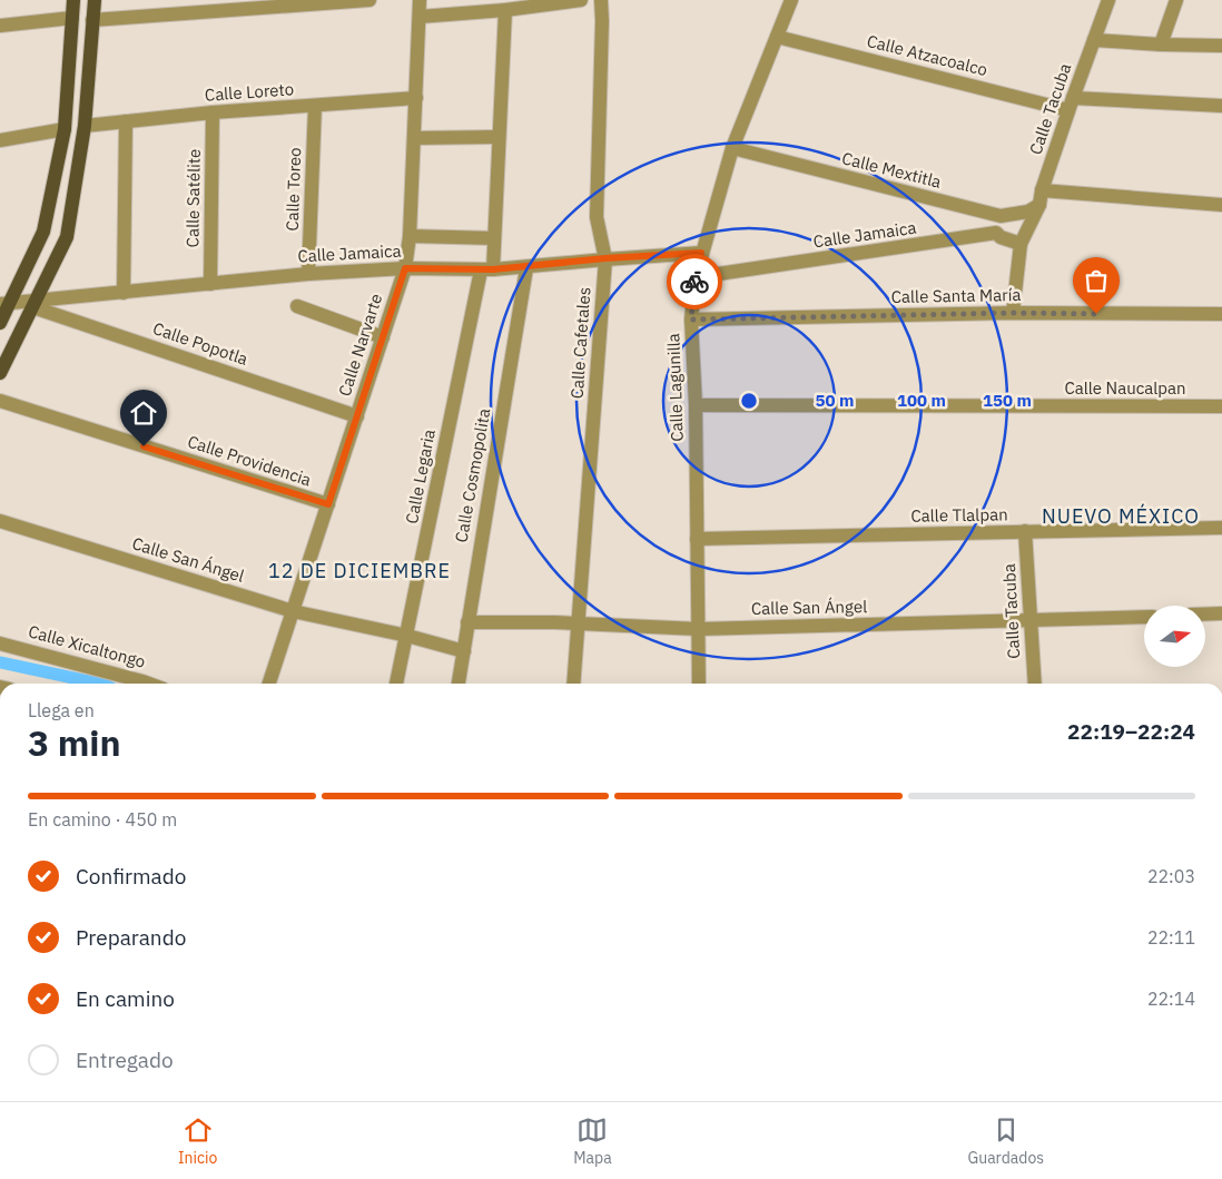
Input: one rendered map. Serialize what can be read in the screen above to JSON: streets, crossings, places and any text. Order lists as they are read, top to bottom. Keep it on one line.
{"streets":{"street":["Calle Atzacoalco","Calle Loreto","Calle Tacuba","Calle Mextitla","Calle Toreo","Calle Satélite","Calle Jamaica","Calle Santa María","Calle Cafetales","Calle Popotla","Calle Narvarte","Calle Lagunilla","Calle Naucalpan","Calle Providencia","Calle Cosmopolita","Calle Legaria","Calle Tlalpan","Calle San Ángel","Calle Xicaltongo"]},"crossings":[["Calle Atzacoalco","Calle Tacuba"],["Calle Atzacoalco","Calle Lagunilla"],["Calle Loreto","Calle Toreo"],["Calle Loreto","Calle Satélite"],["Calle Loreto","Calle Narvarte"],["Calle Tacuba","Calle Mextitla"],["Calle Tacuba","Calle Tlalpan"],["Calle Tacuba","Calle San Ángel"],["Calle Mextitla","Calle Lagunilla"],["Calle Toreo","Calle Jamaica"],["Calle Satélite","Calle Jamaica"],["Calle Jamaica","Calle Cafetales"],["Calle Jamaica","Calle Popotla"],["Calle Jamaica","Calle Narvarte"],["Calle Jamaica","Calle Lagunilla"],["Calle Jamaica","Calle Cosmopolita"],["Calle Jamaica","Calle Legaria"],["Calle Santa María","Calle Lagunilla"],["Calle Cafetales","Calle San Ángel"],["Calle Popotla","Calle Narvarte"],["Calle Narvarte","Calle Providencia"],["Calle Narvarte","Calle San Ángel"],["Calle Lagunilla","Calle Naucalpan"],["Calle Lagunilla","Calle Tlalpan"],["Calle Lagunilla","Calle San Ángel"],["Calle Cosmopolita","Calle San Ángel"],["Calle Legaria","Calle San Ángel"]],"districts":["NUEVO MÉXICO","12 DE DICIEMBRE"],"north":"right","page":{"heading":["3 min","Llega en","22:19–22:24"],"bar":"En camino · 450 m","list":[["Confirmado","22:03"],["Preparando","22:11"],["En camino","22:14"],"Entregado"],"tabs":["Inicio","Mapa","Guardados"]},"rings":["50 m","100 m","150 m"]}
